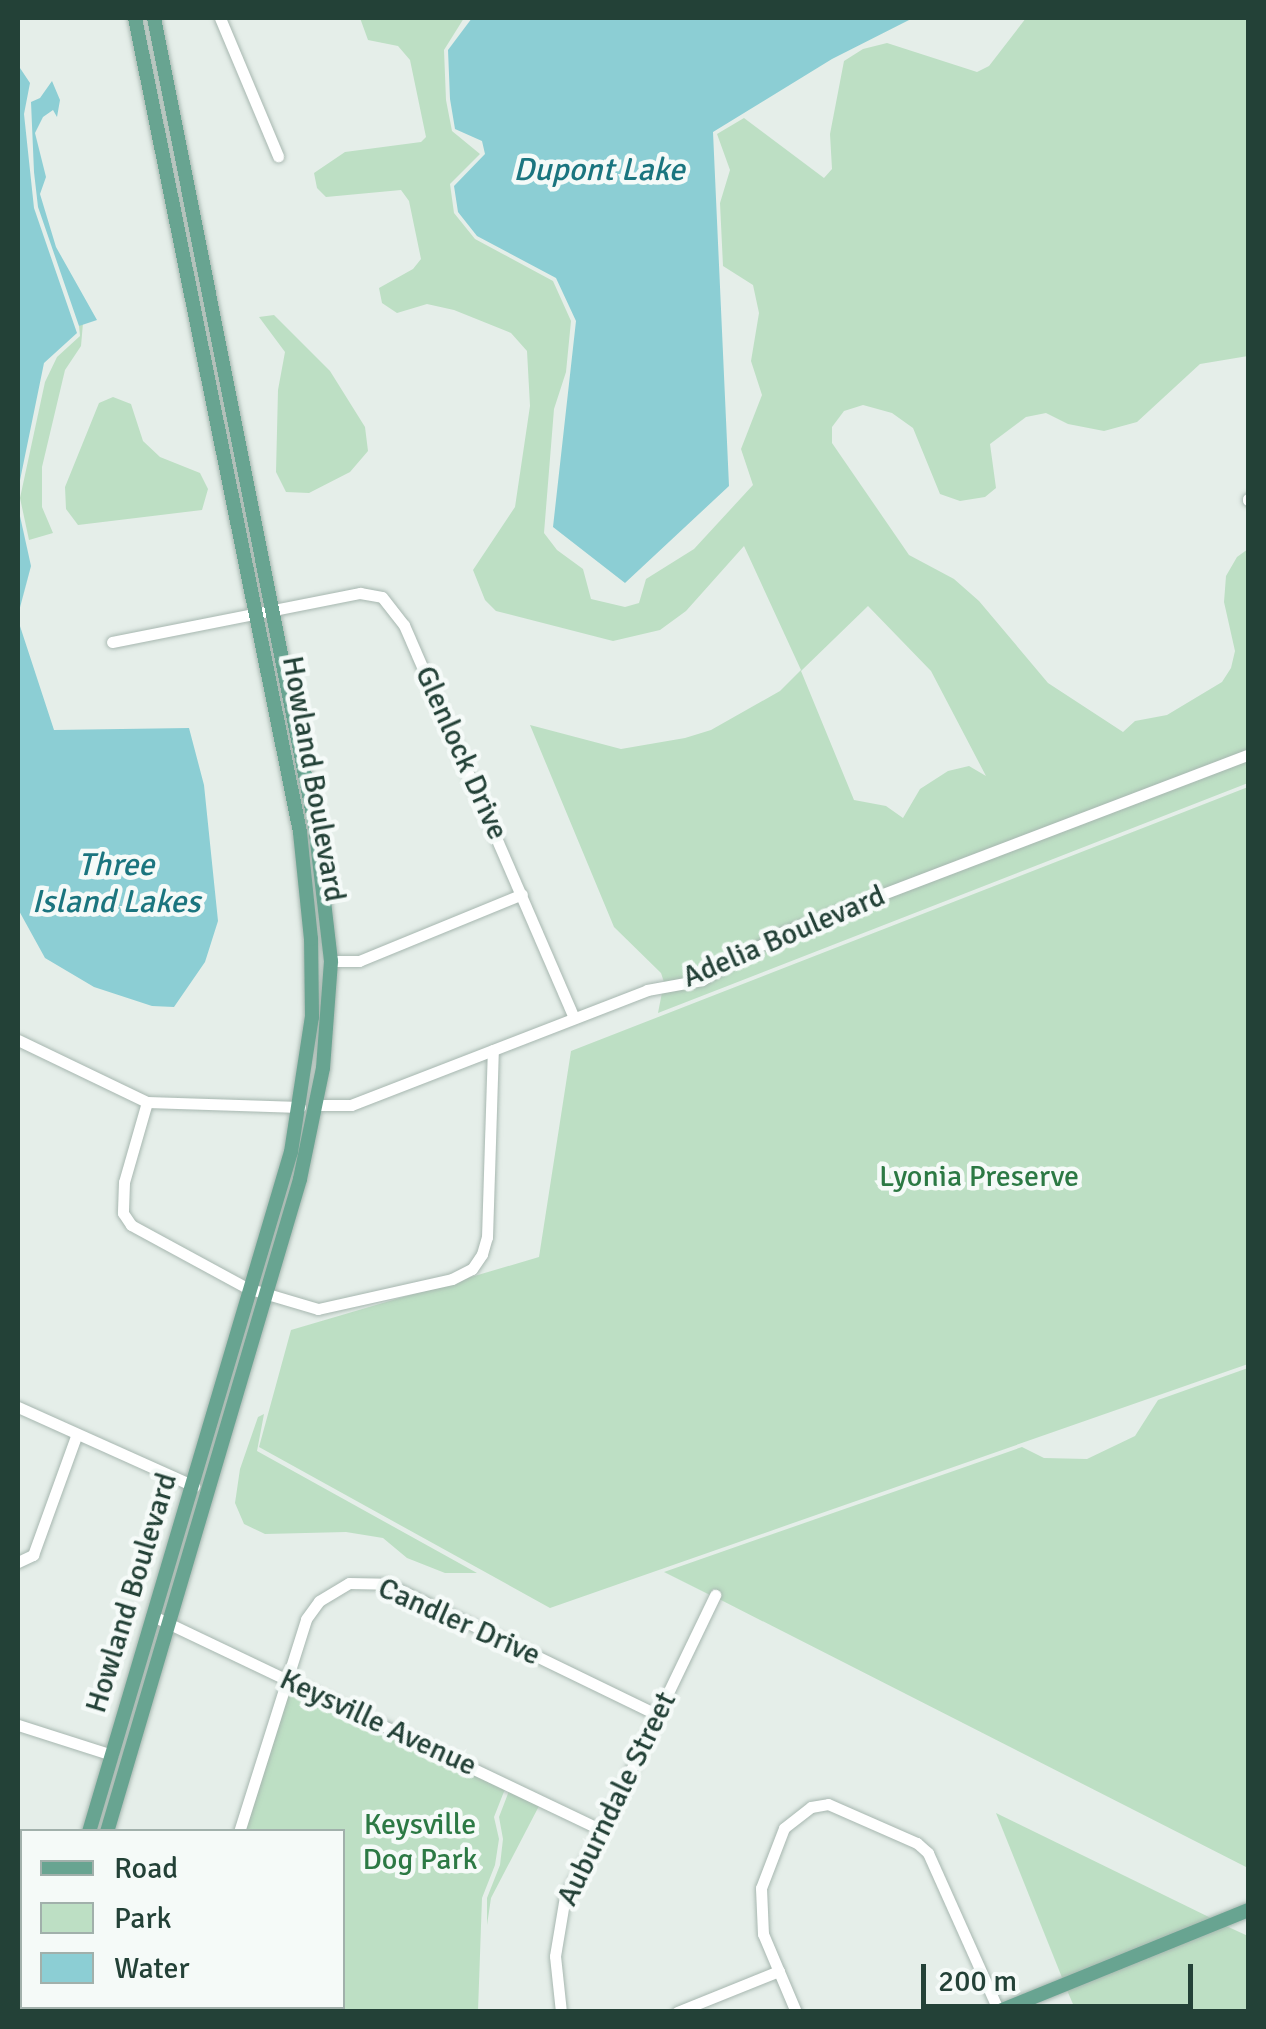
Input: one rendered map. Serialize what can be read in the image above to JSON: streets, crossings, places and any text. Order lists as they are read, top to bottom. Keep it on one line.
{"streets":{"main road":["Howland Boulevard"],"street":["Glenlock Drive","Adelia Boulevard","Candler Drive","Keysville Avenue","Auburndale Street"]},"crossings":[["Glenlock Drive","Howland Boulevard"],["Glenlock Drive","Adelia Boulevard"],["Howland Boulevard","Adelia Boulevard"],["Howland Boulevard","Keysville Avenue"],["Candler Drive","Keysville Avenue"],["Candler Drive","Auburndale Street"],["Keysville Avenue","Auburndale Street"]],"water":["Dupont Lake","Three Island Lakes"],"parks":["Lyonia Preserve","Keysville Dog Park"],"legend":["Road","Park","Water"],"scale_bar":"200 m"}
